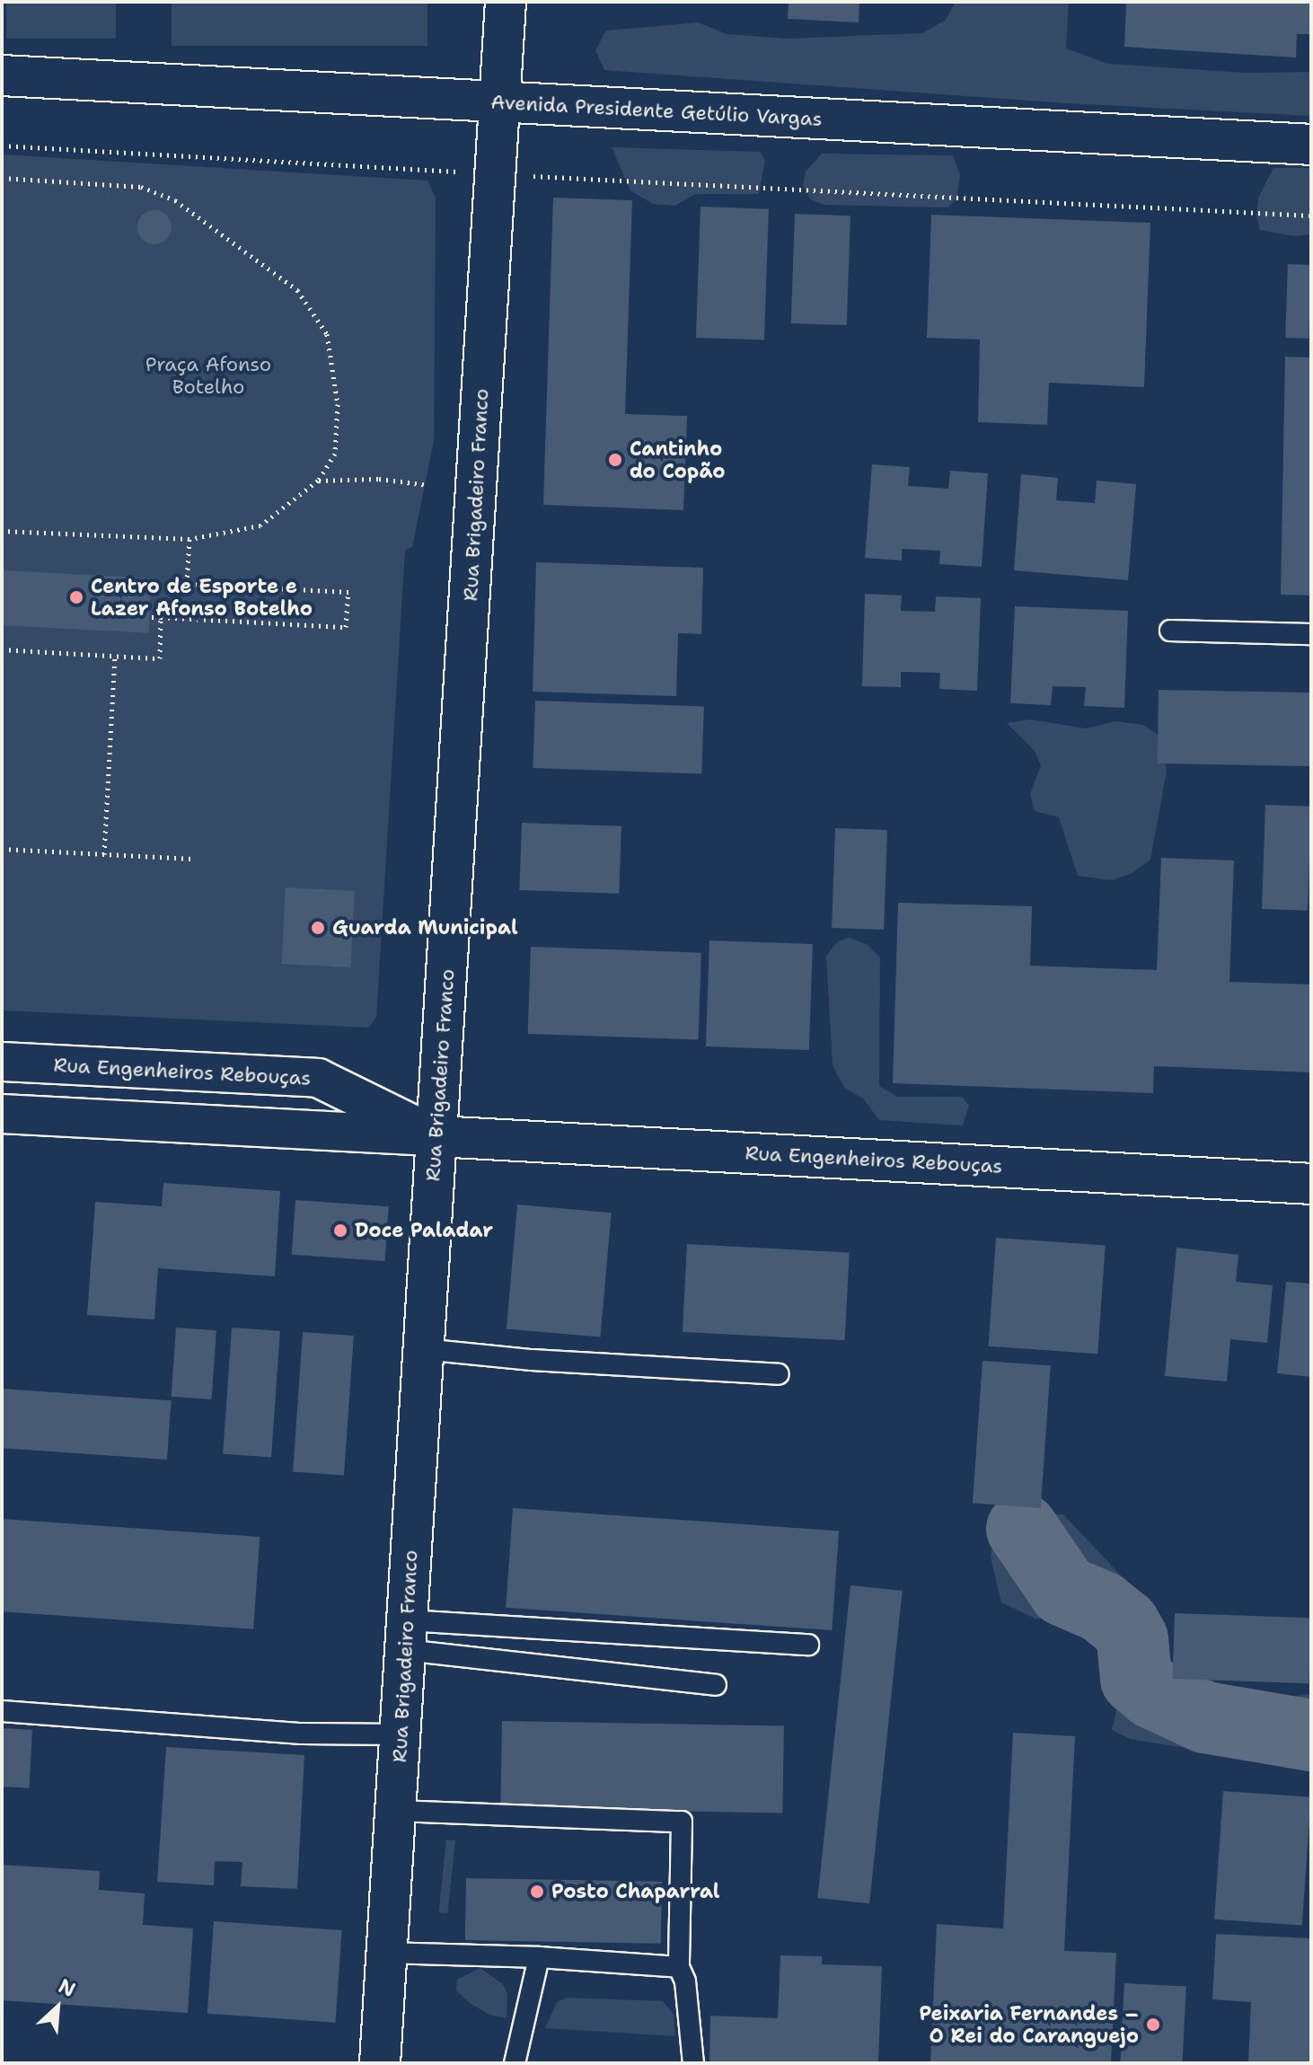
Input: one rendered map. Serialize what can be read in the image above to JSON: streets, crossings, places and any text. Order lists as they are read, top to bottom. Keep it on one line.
{"streets":{"main road":["Avenida Presidente Getúlio Vargas","Rua Brigadeiro Franco","Rua Engenheiros Rebouças"]},"crossings":[["Avenida Presidente Getúlio Vargas","Rua Brigadeiro Franco"],["Rua Brigadeiro Franco","Rua Engenheiros Rebouças"]],"parks":["Praça Afonso Botelho"],"places":["Cantinho do Copão","Centro de Esporte e Lazer Afonso Botelho","Guarda Municipal","Doce Paladar","Posto Chaparral","Peixaria Fernandes – O Rei do Caranguejo"],"north":"top right"}
